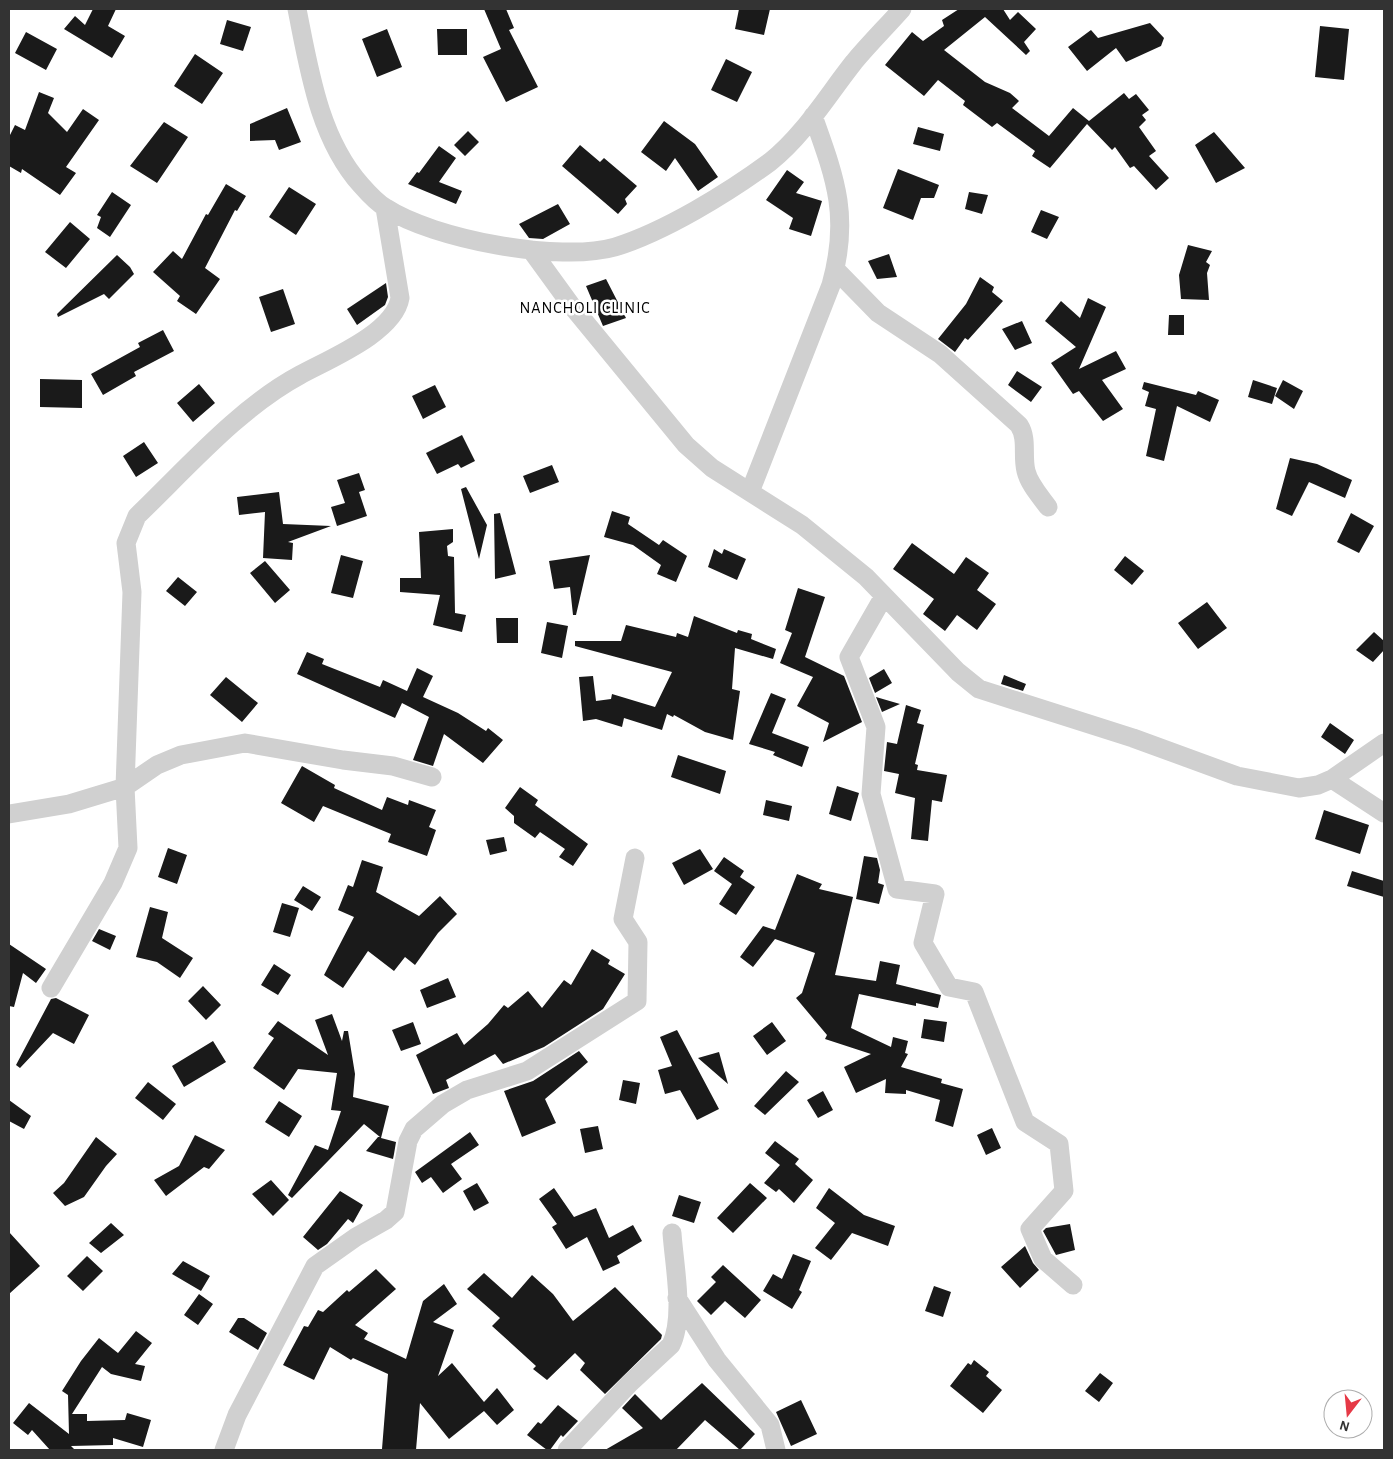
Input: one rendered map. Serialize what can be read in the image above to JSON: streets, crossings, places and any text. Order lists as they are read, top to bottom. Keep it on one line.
{"districts":["NANCHOLI CLINIC"],"north":"bottom"}
